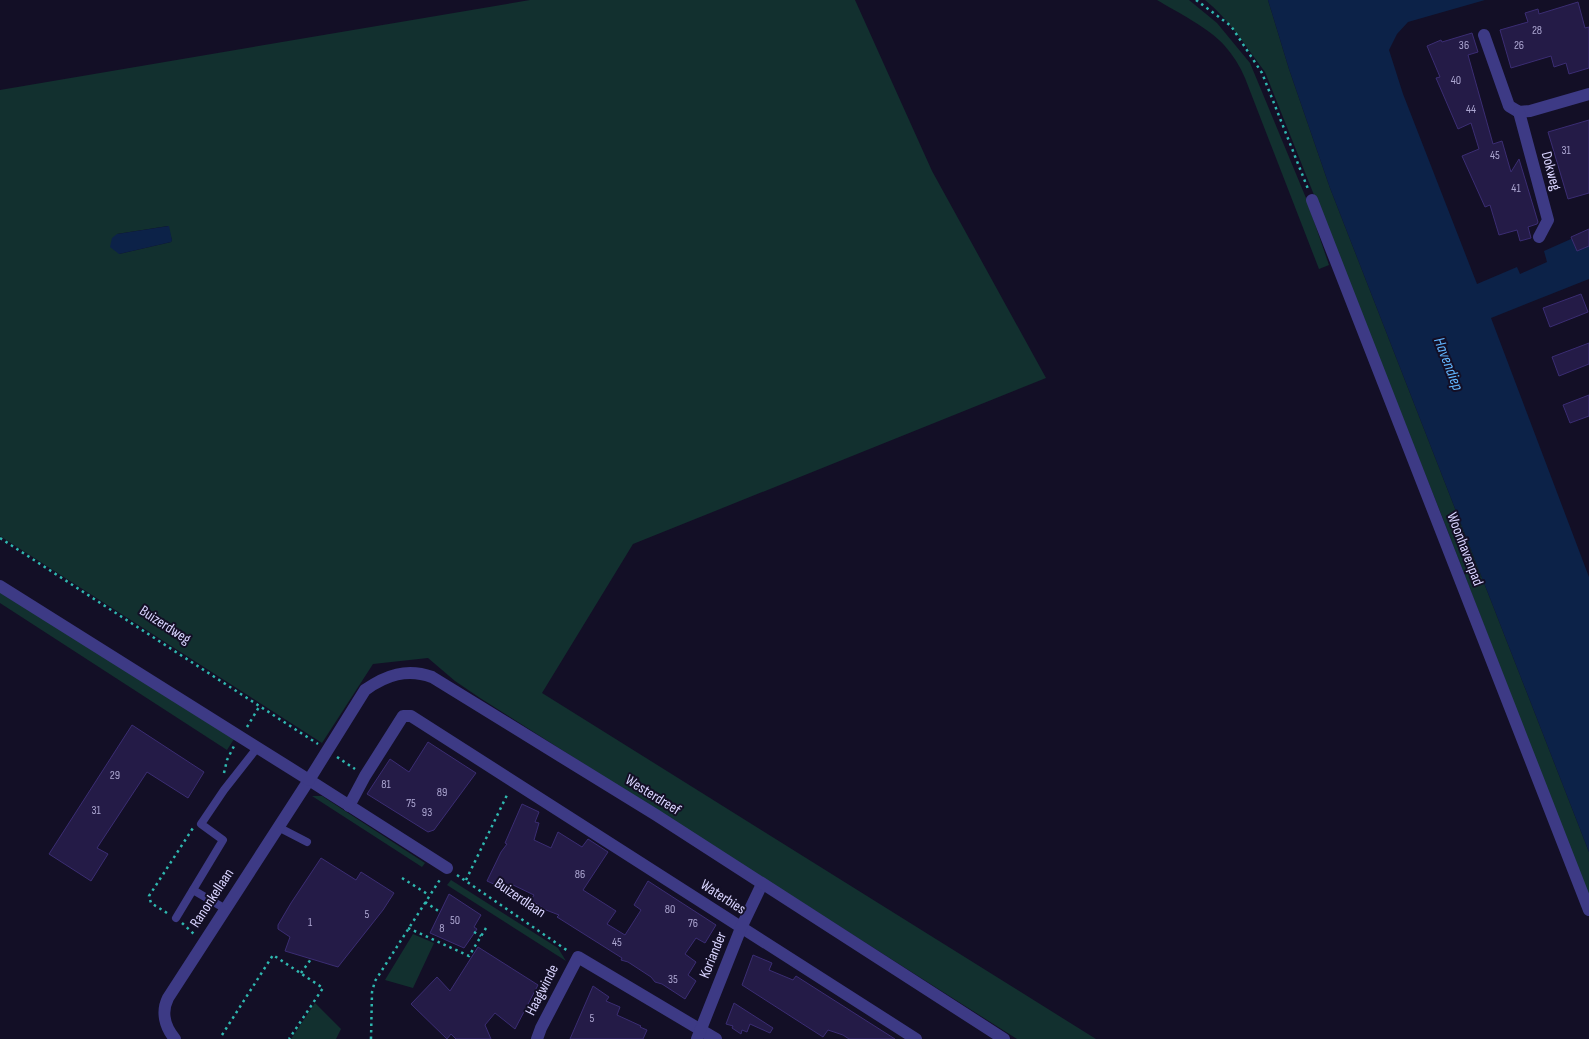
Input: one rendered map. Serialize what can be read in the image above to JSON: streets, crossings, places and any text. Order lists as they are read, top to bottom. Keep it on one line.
{"streets":{"street":["Dokweg","Woonhavenpad","Westerdreef","Waterbies","Ranonkellaan","Koriander","Haagwinde"],"path":["Buizerdweg","Buizerdlaan"]},"crossings":[["Westerdreef","Ranonkellaan"],["Westerdreef","Koriander"],["Waterbies","Koriander"],["Buizerdlaan","Haagwinde"]],"water":["Havendiep"],"house_numbers":["28","36","26","40","44","31","45","41","29","81","89","75","31","93","86","80","5","50","1","76","8","45","35","5"]}
